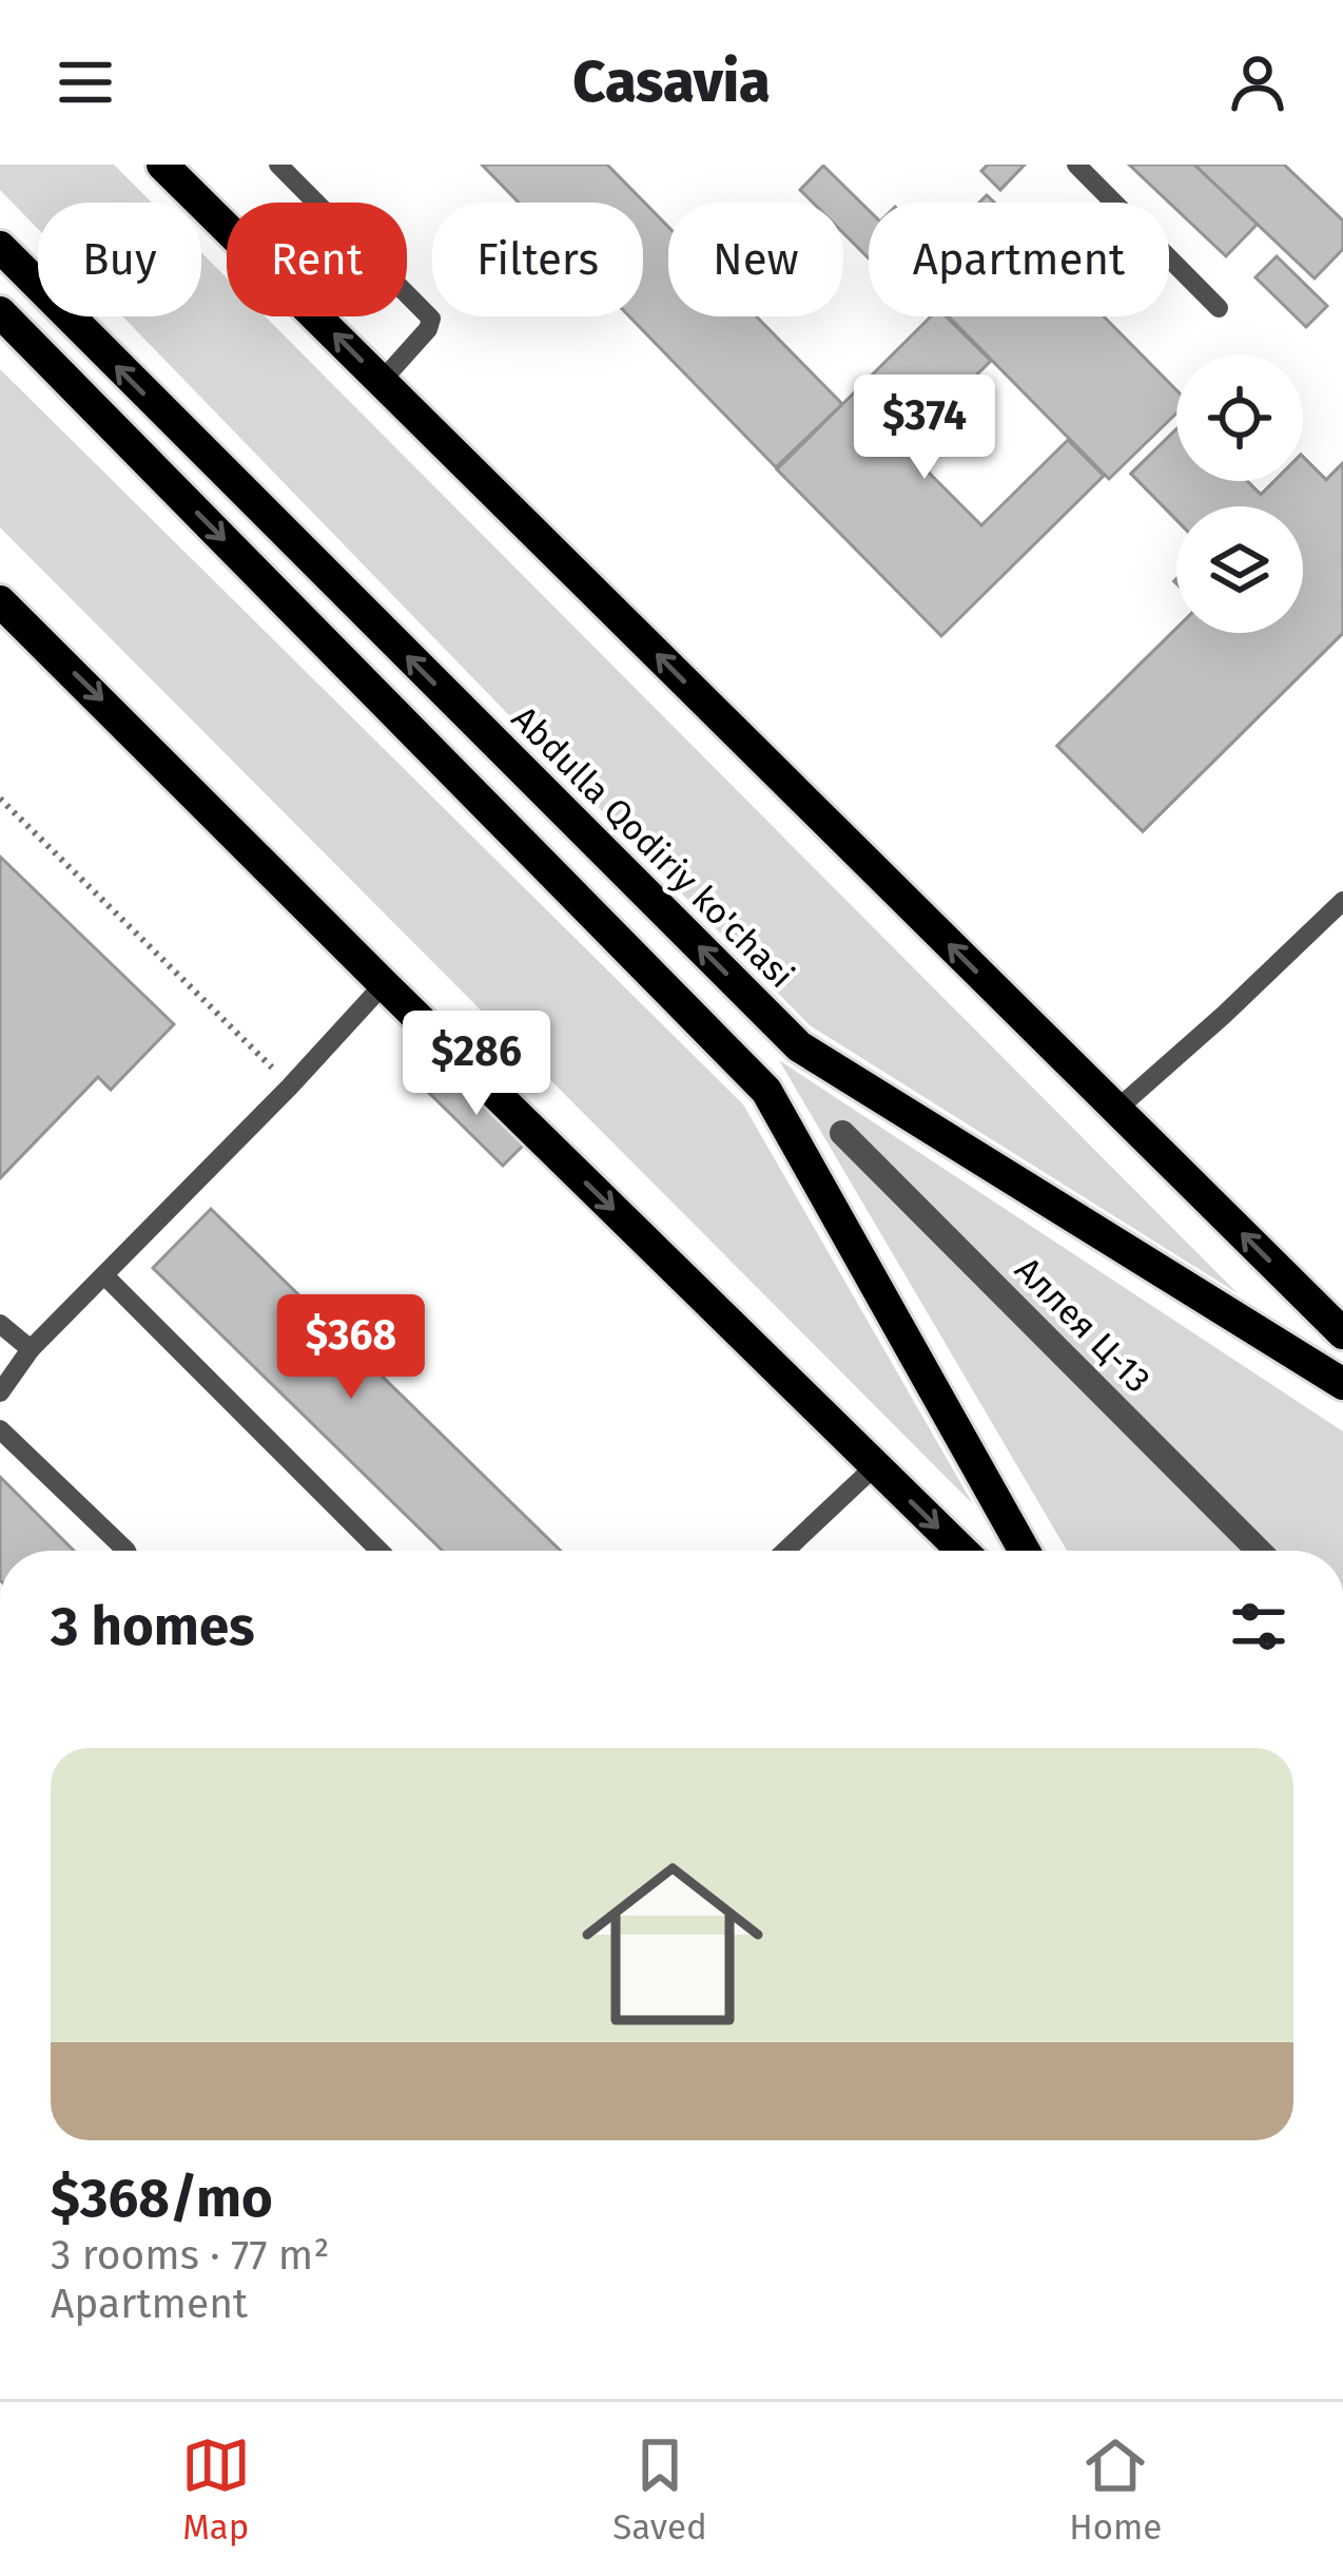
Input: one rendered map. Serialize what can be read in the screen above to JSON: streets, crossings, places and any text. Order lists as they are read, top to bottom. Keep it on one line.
{"streets":{"main road":["Abdulla Qodiriy ko'chasi"],"street":["Аллея Ц-13"]},"page":{"header":"Casavia","chip":["Buy","Rent","Filters","New","Apartment"],"price":["$374","$286","$368"],"heading":"3 homes","list":[{"name":"$368/mo","note":"3 rooms · 77 m² · Apartment"}],"tabs":["Map","Saved","Home"]}}
